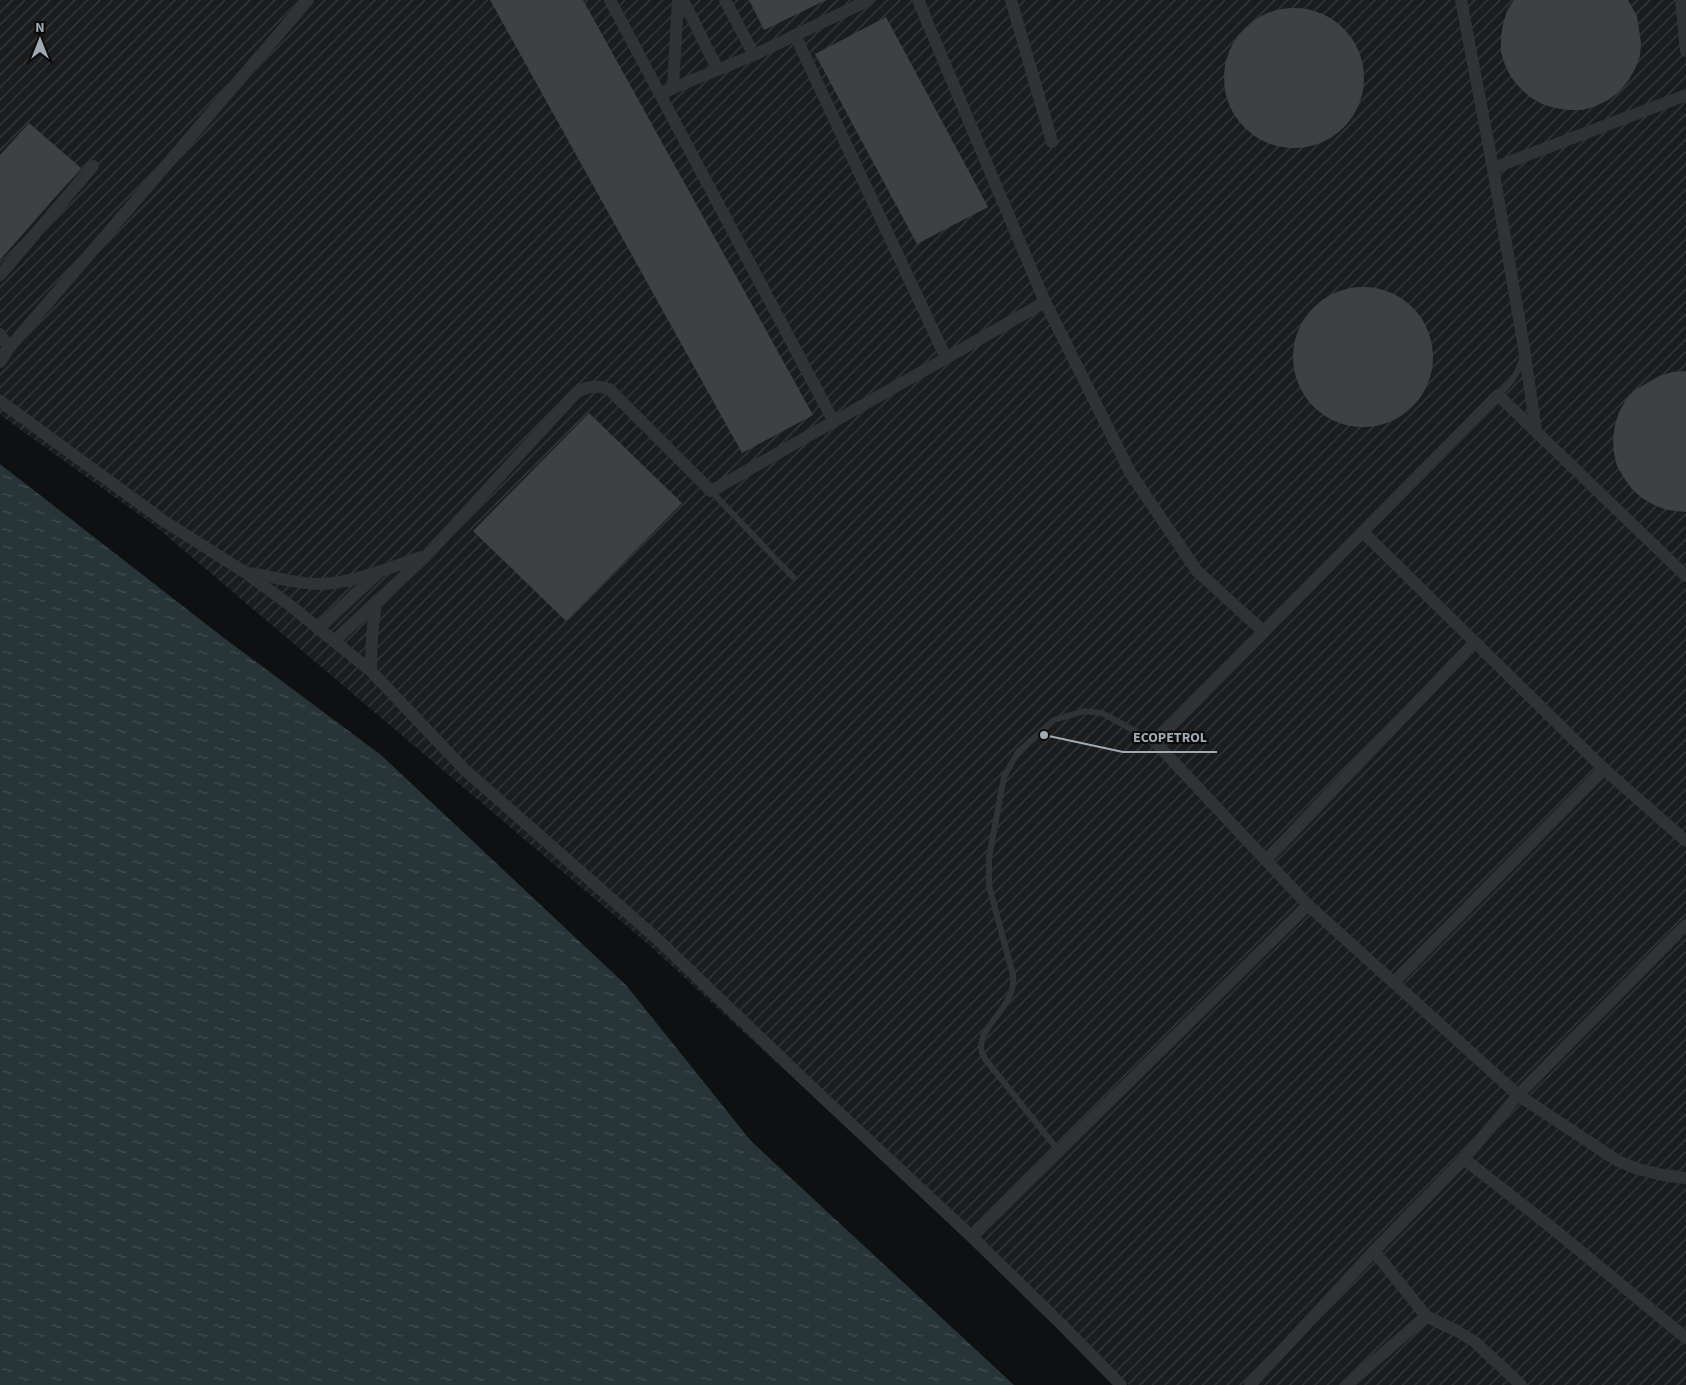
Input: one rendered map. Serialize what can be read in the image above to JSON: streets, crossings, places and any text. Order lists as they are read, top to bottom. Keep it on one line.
{"places":["ECOPETROL"],"north":"top"}
